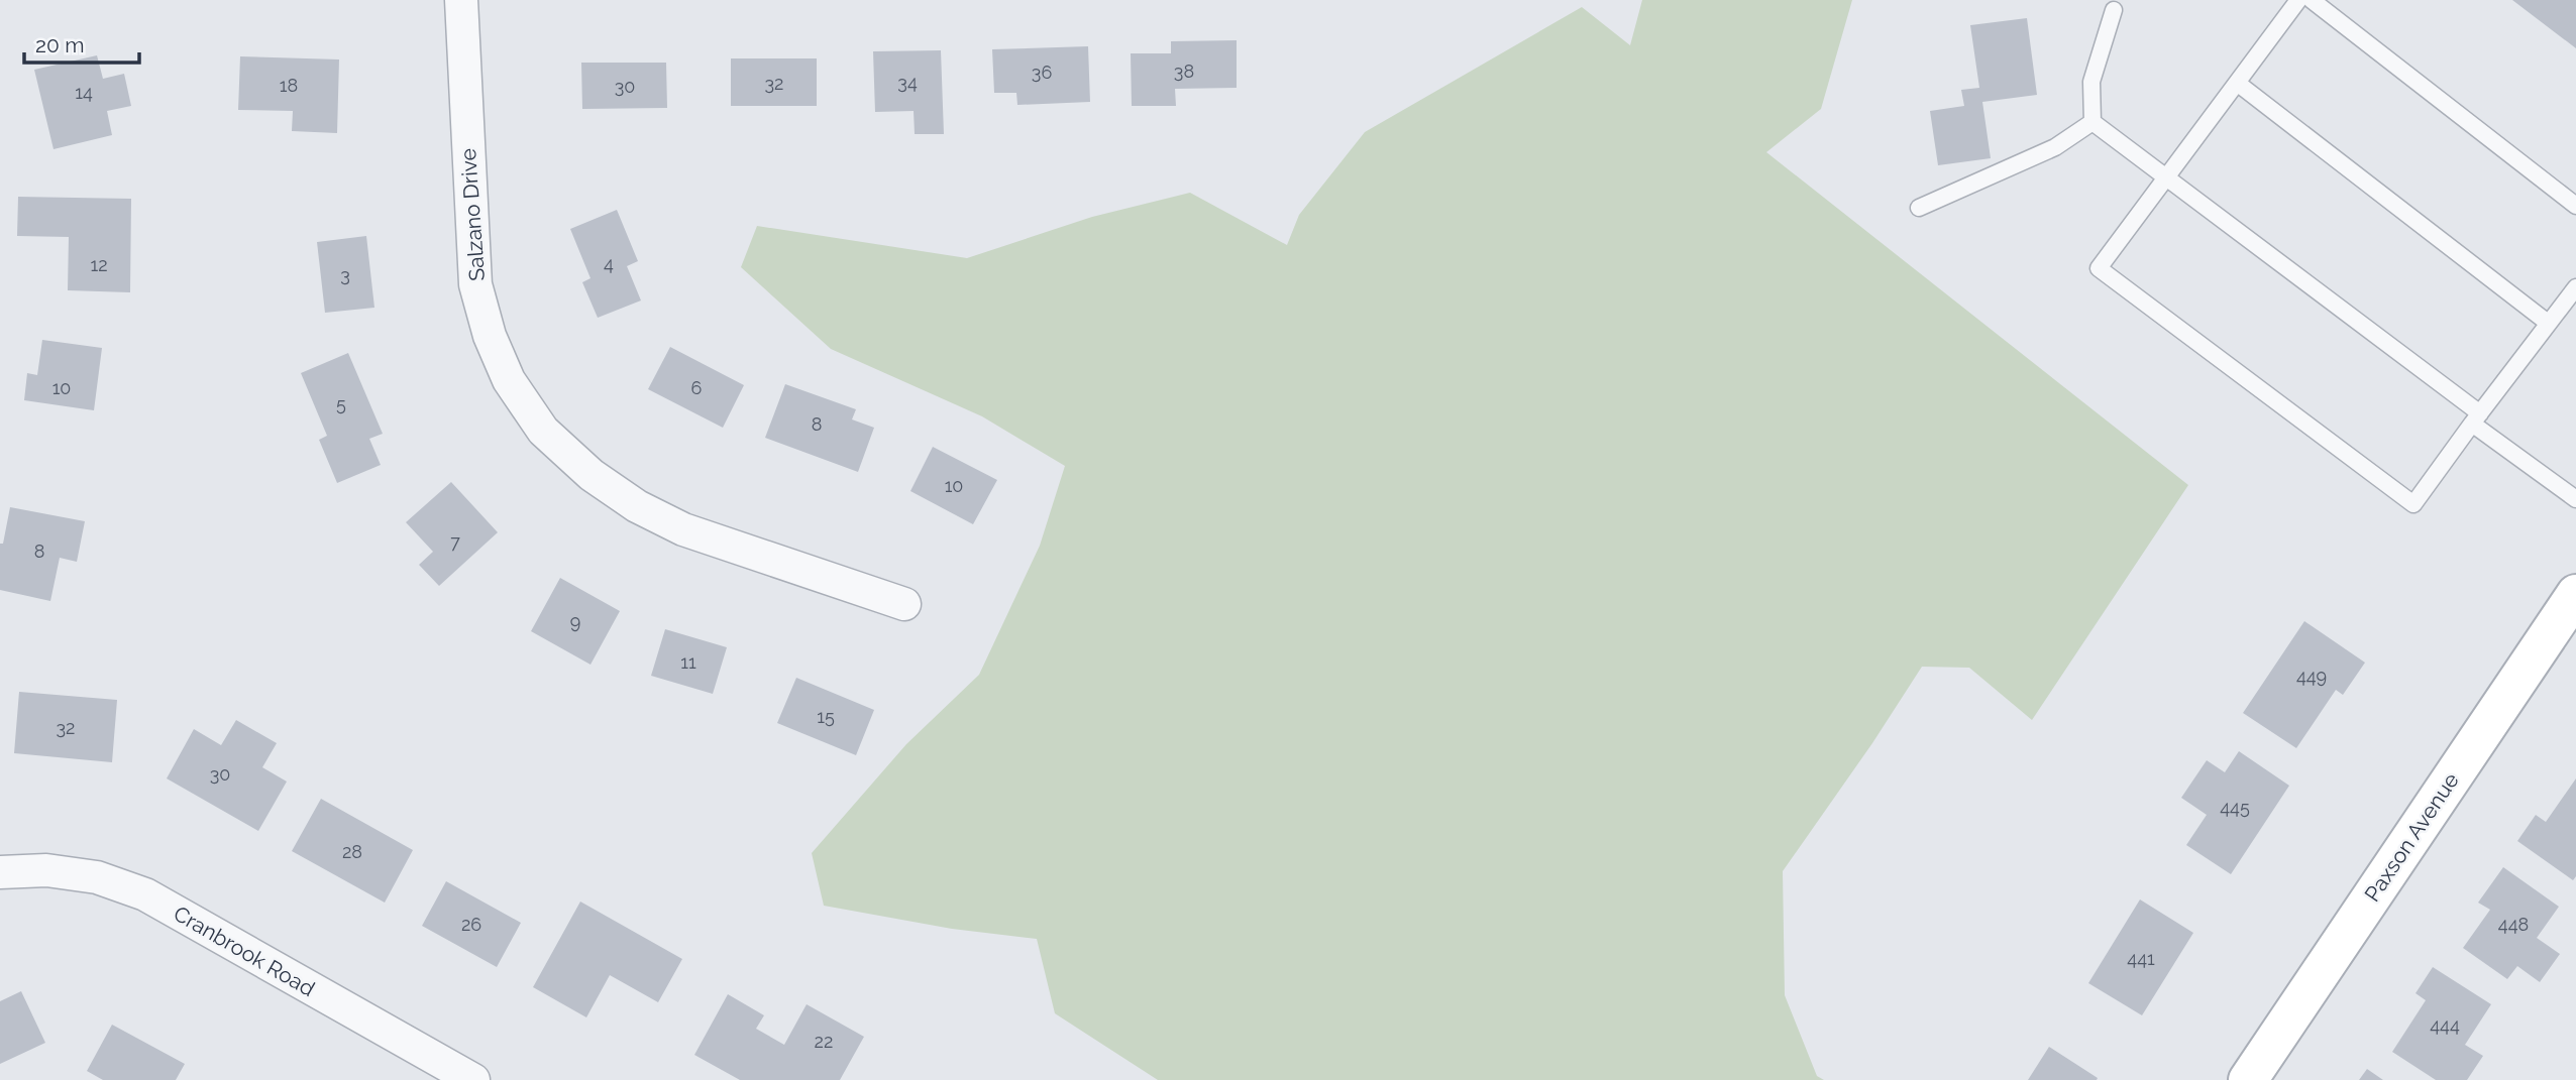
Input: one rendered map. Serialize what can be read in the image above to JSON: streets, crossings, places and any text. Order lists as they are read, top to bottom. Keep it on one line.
{"streets":{"street":["Salzano Drive","Paxson Avenue","Cranbrook Road"]},"house_numbers":["38","36","34","32","18","30","14","4","12","3","10","6","5","8","10","7","8","9","11","449","15","32","30","445","28","26","448","441","444","22"],"scale_bar":"20 m"}
